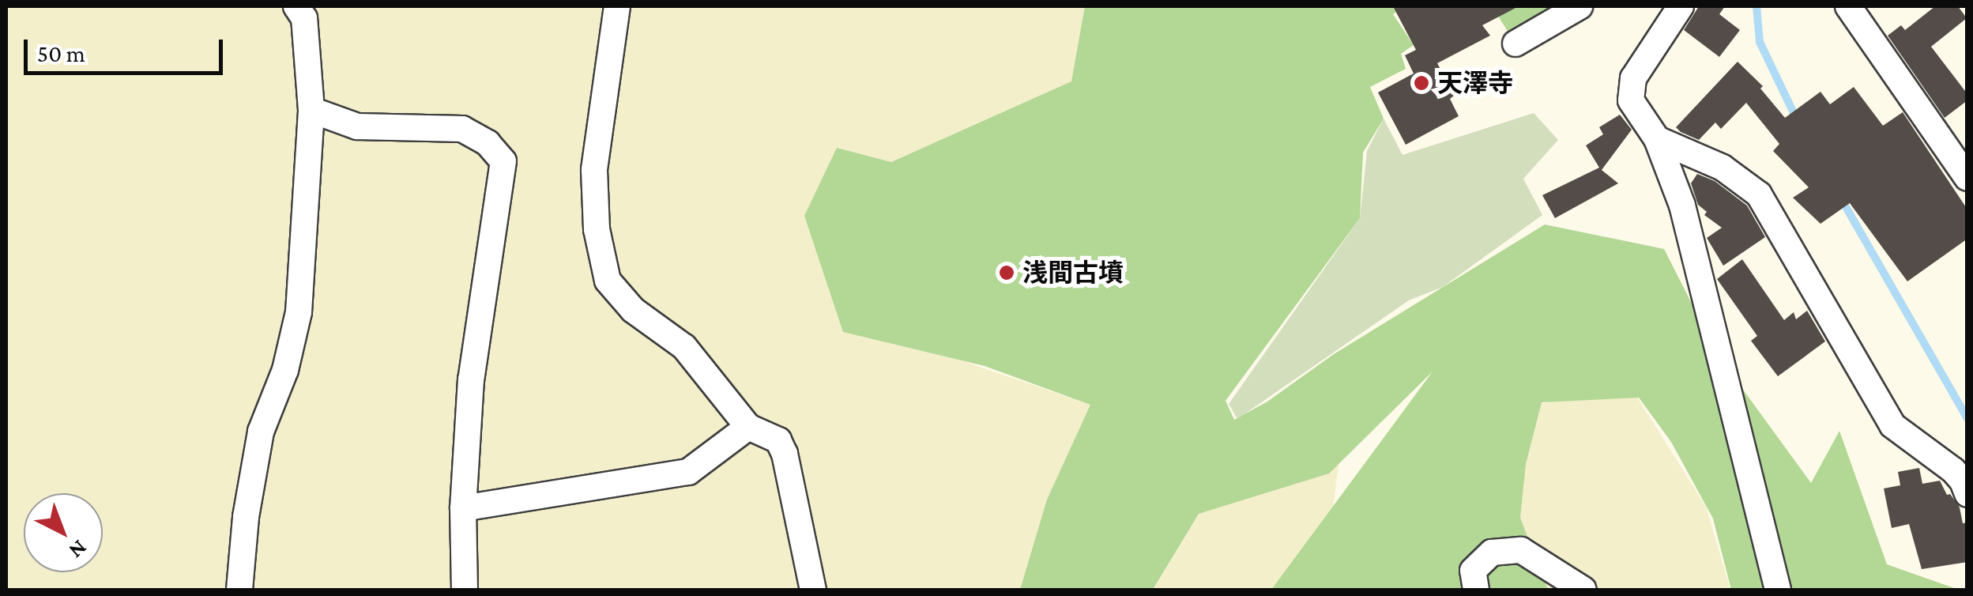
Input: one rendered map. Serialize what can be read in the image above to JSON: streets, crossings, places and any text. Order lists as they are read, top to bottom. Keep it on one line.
{"places":["天澤寺","浅間古墳"],"scale_bar":"50 m","north":"bottom right"}
